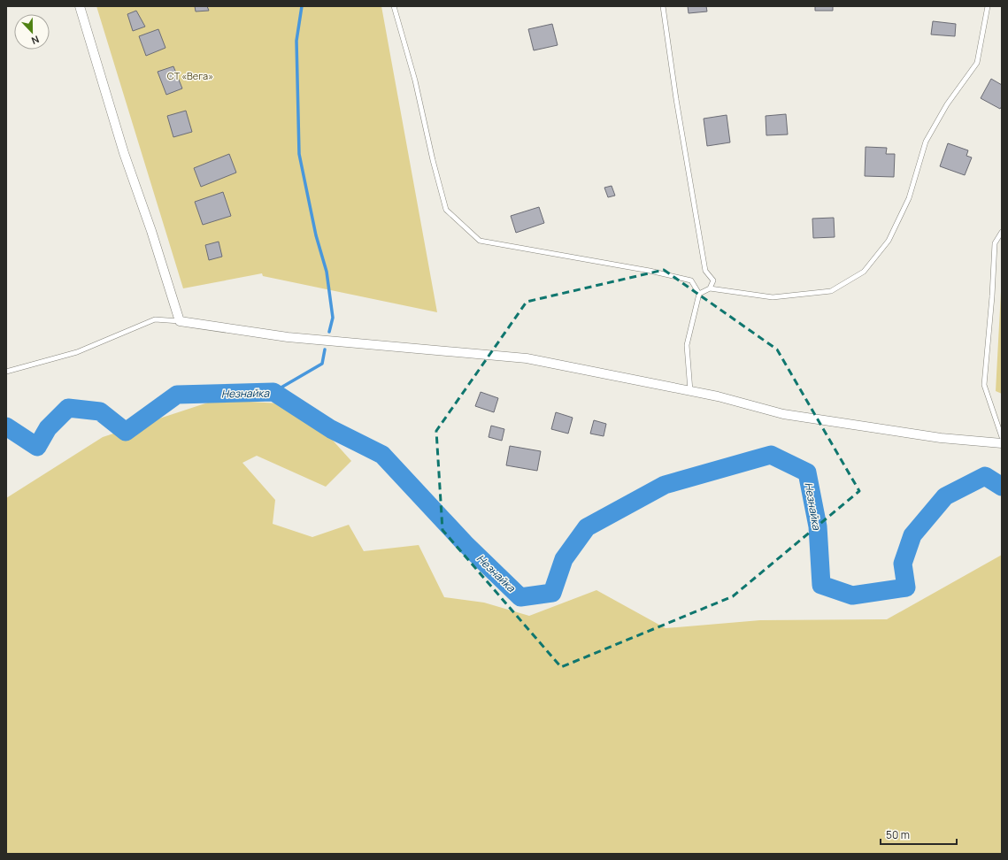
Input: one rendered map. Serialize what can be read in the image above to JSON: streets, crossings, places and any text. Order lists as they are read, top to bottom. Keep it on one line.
{"water":["Незнайка"],"parks":["СТ «Вега»"],"scale_bar":"50 m","north":"bottom"}
